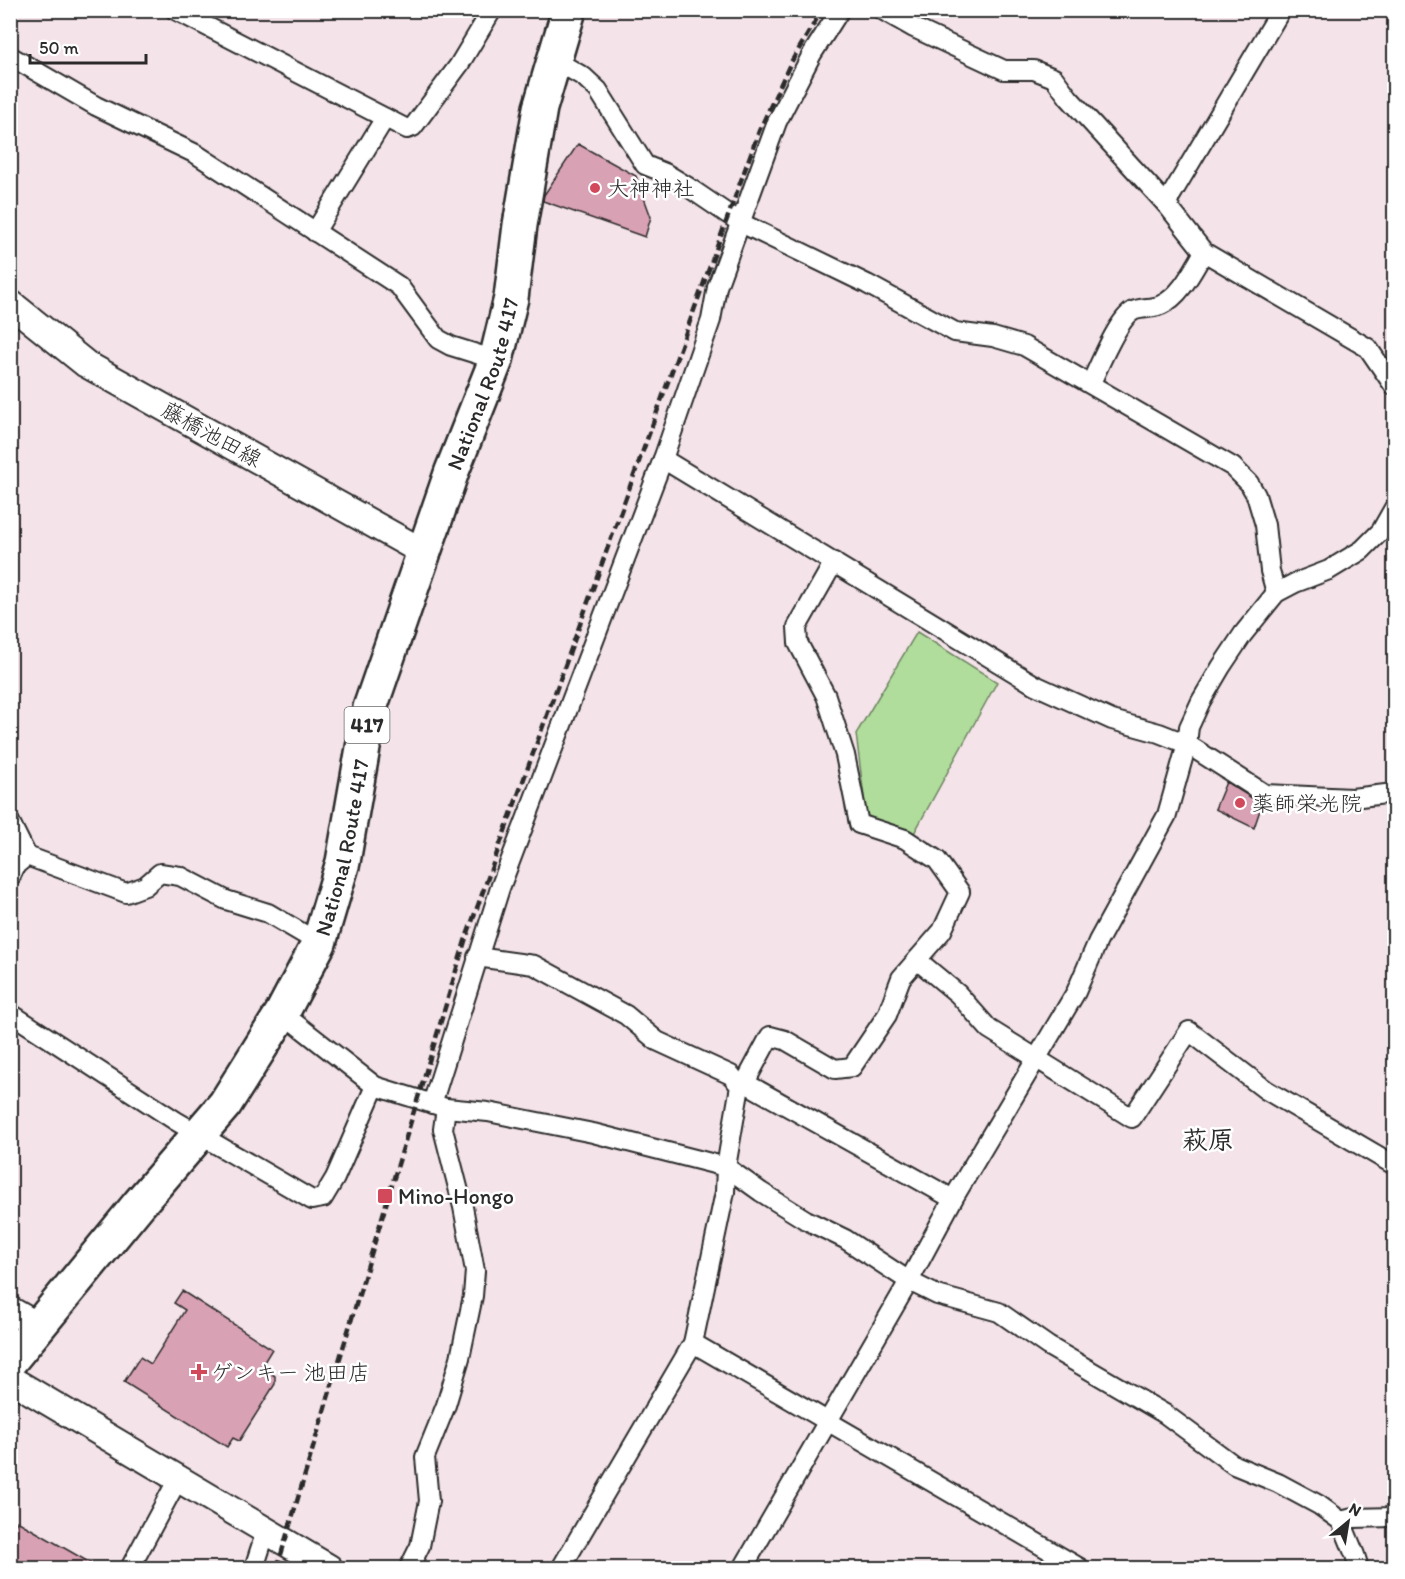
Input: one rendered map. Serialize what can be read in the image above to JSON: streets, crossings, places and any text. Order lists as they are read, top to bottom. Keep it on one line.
{"streets":{"highway":["National Route 417","417"],"main road":["藤橋池田線"]},"crossings":[["National Route 417","藤橋池田線"]],"districts":["萩原"],"places":{"other":["大神神社","薬師栄光院"],"transit":["Mino-Hongo"],"health":["ゲンキー 池田店"]},"scale_bar":"50 m","north":"top right"}
